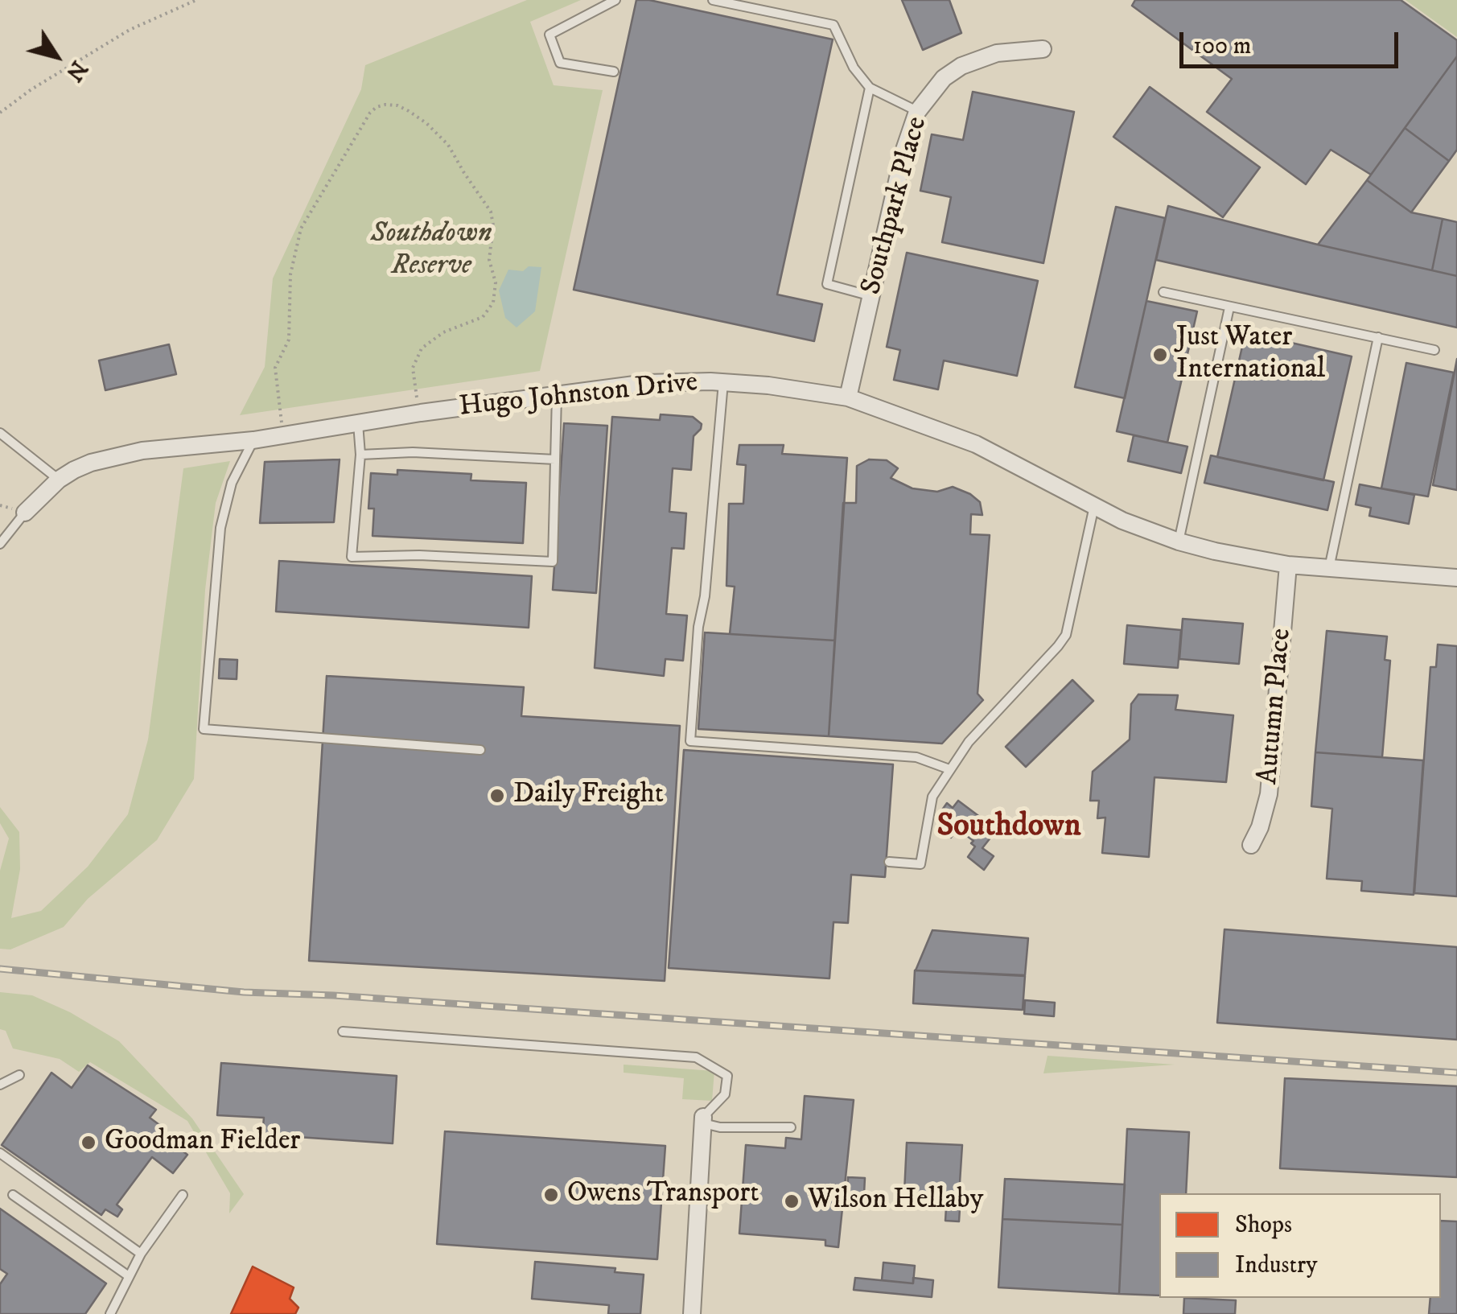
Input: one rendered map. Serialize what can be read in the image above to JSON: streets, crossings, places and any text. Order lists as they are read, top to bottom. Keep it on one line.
{"streets":{"street":["Southpark Place","Hugo Johnston Drive","Autumn Place"]},"crossings":[["Southpark Place","Hugo Johnston Drive"],["Hugo Johnston Drive","Autumn Place"]],"districts":["Southdown"],"parks":["Southdown Reserve"],"places":["Just Water International","Daily Freight","Goodman Fielder","Owens Transport","Wilson Hellaby"],"legend":["Shops","Industry"],"scale_bar":"100 m","north":"bottom right"}
